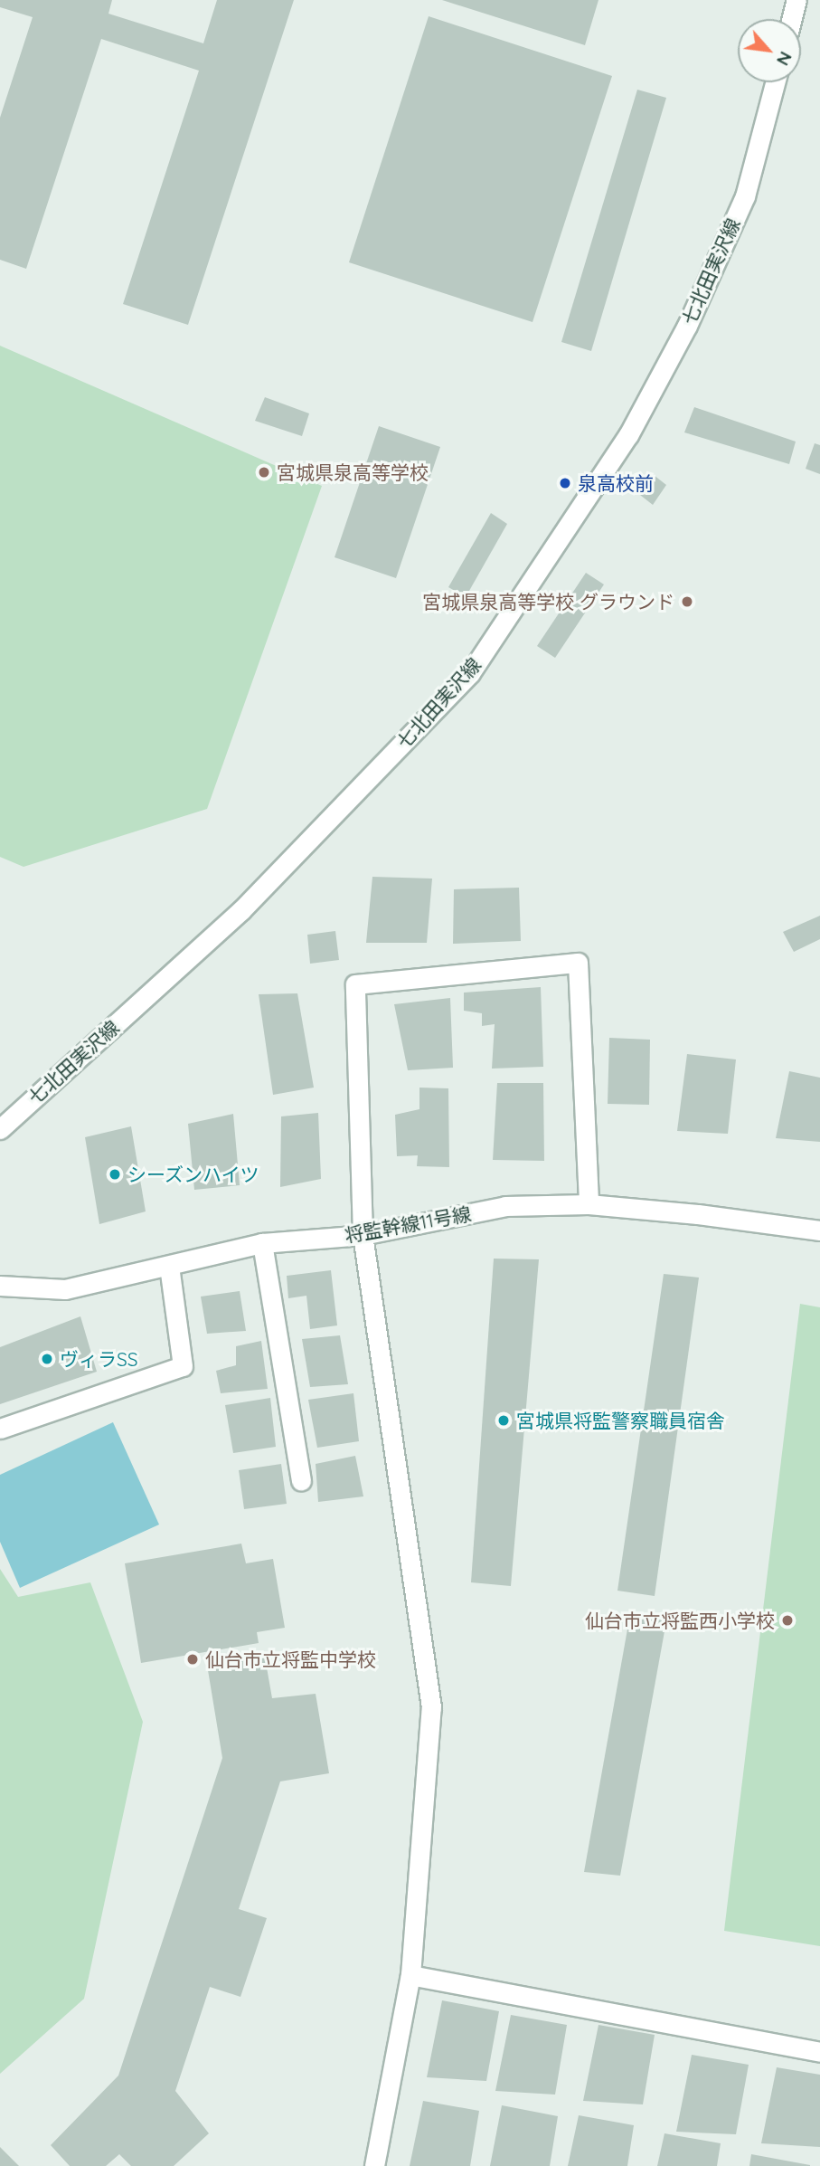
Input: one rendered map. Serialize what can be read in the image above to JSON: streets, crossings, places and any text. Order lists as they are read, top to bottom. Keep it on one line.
{"streets":{"street":["七北田実沢線","将監幹線11号線"]},"places":["宮城県泉高等学校","泉高校前","宮城県泉高等学校 グラウンド","シーズンハイツ","ヴィラSS","宮城県将監警察職員宿舎","仙台市立将監西小学校","仙台市立将監中学校"],"north":"bottom right"}
